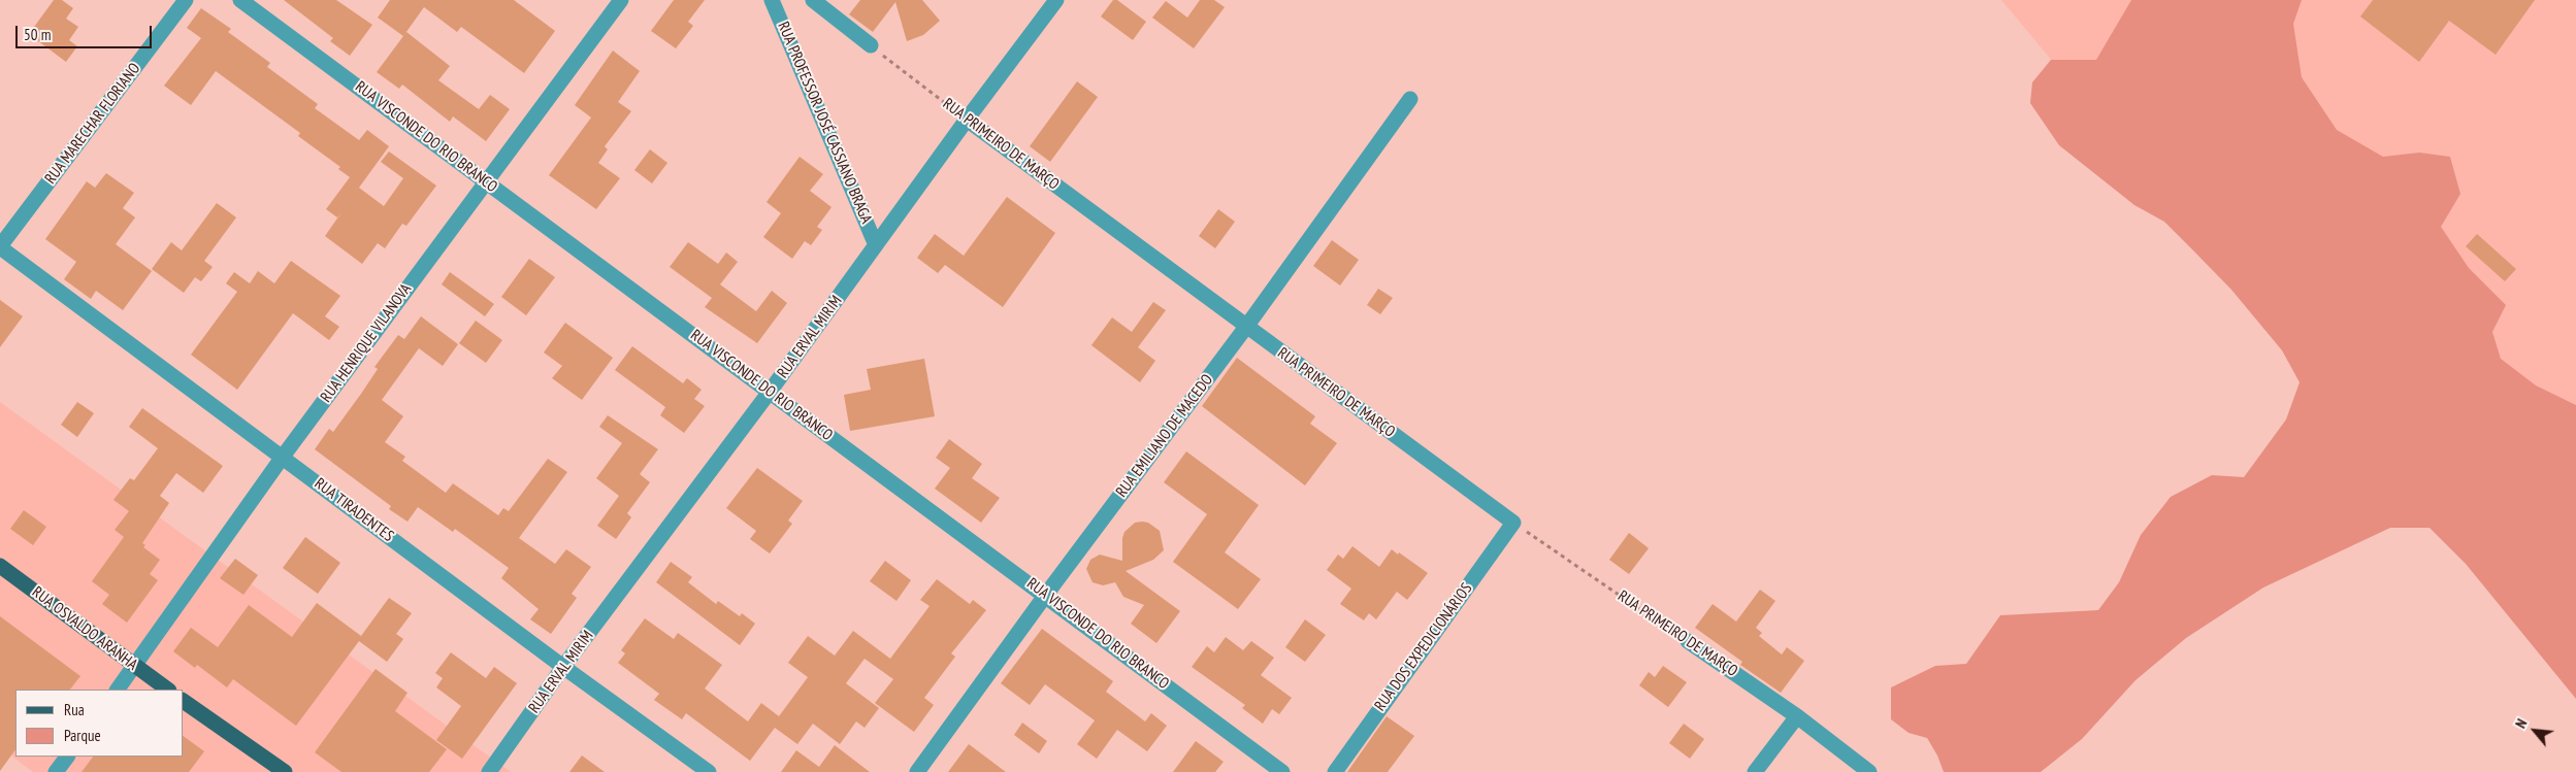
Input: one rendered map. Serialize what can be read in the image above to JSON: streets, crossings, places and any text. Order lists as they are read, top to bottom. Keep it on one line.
{"streets":{"main road":["RUA OSVALDO ARANHA"],"street":["RUA PROFESSOR JOSÉ CASSIANO BRAGA","RUA MARECHAR FLORIANO","RUA VISCONDE DO RIO BRANCO","RUA PRIMEIRO DE MARÇO","RUA ERVAL MIRIM","RUA HENRIQUE VILANOVA","RUA EMILIANO DE MACEDO","RUA TIRADENTES","RUA DOS EXPEDICIONÁRIOS"]},"crossings":[["RUA PROFESSOR JOSÉ CASSIANO BRAGA","RUA ERVAL MIRIM"],["RUA MARECHAR FLORIANO","RUA TIRADENTES"],["RUA VISCONDE DO RIO BRANCO","RUA ERVAL MIRIM"],["RUA VISCONDE DO RIO BRANCO","RUA HENRIQUE VILANOVA"],["RUA VISCONDE DO RIO BRANCO","RUA EMILIANO DE MACEDO"],["RUA PRIMEIRO DE MARÇO","RUA ERVAL MIRIM"],["RUA PRIMEIRO DE MARÇO","RUA EMILIANO DE MACEDO"],["RUA PRIMEIRO DE MARÇO","RUA DOS EXPEDICIONÁRIOS"],["RUA ERVAL MIRIM","RUA TIRADENTES"],["RUA HENRIQUE VILANOVA","RUA TIRADENTES"],["RUA HENRIQUE VILANOVA","RUA OSVALDO ARANHA"]],"legend":["Rua","Parque"],"scale_bar":"50 m","north":"top left"}
